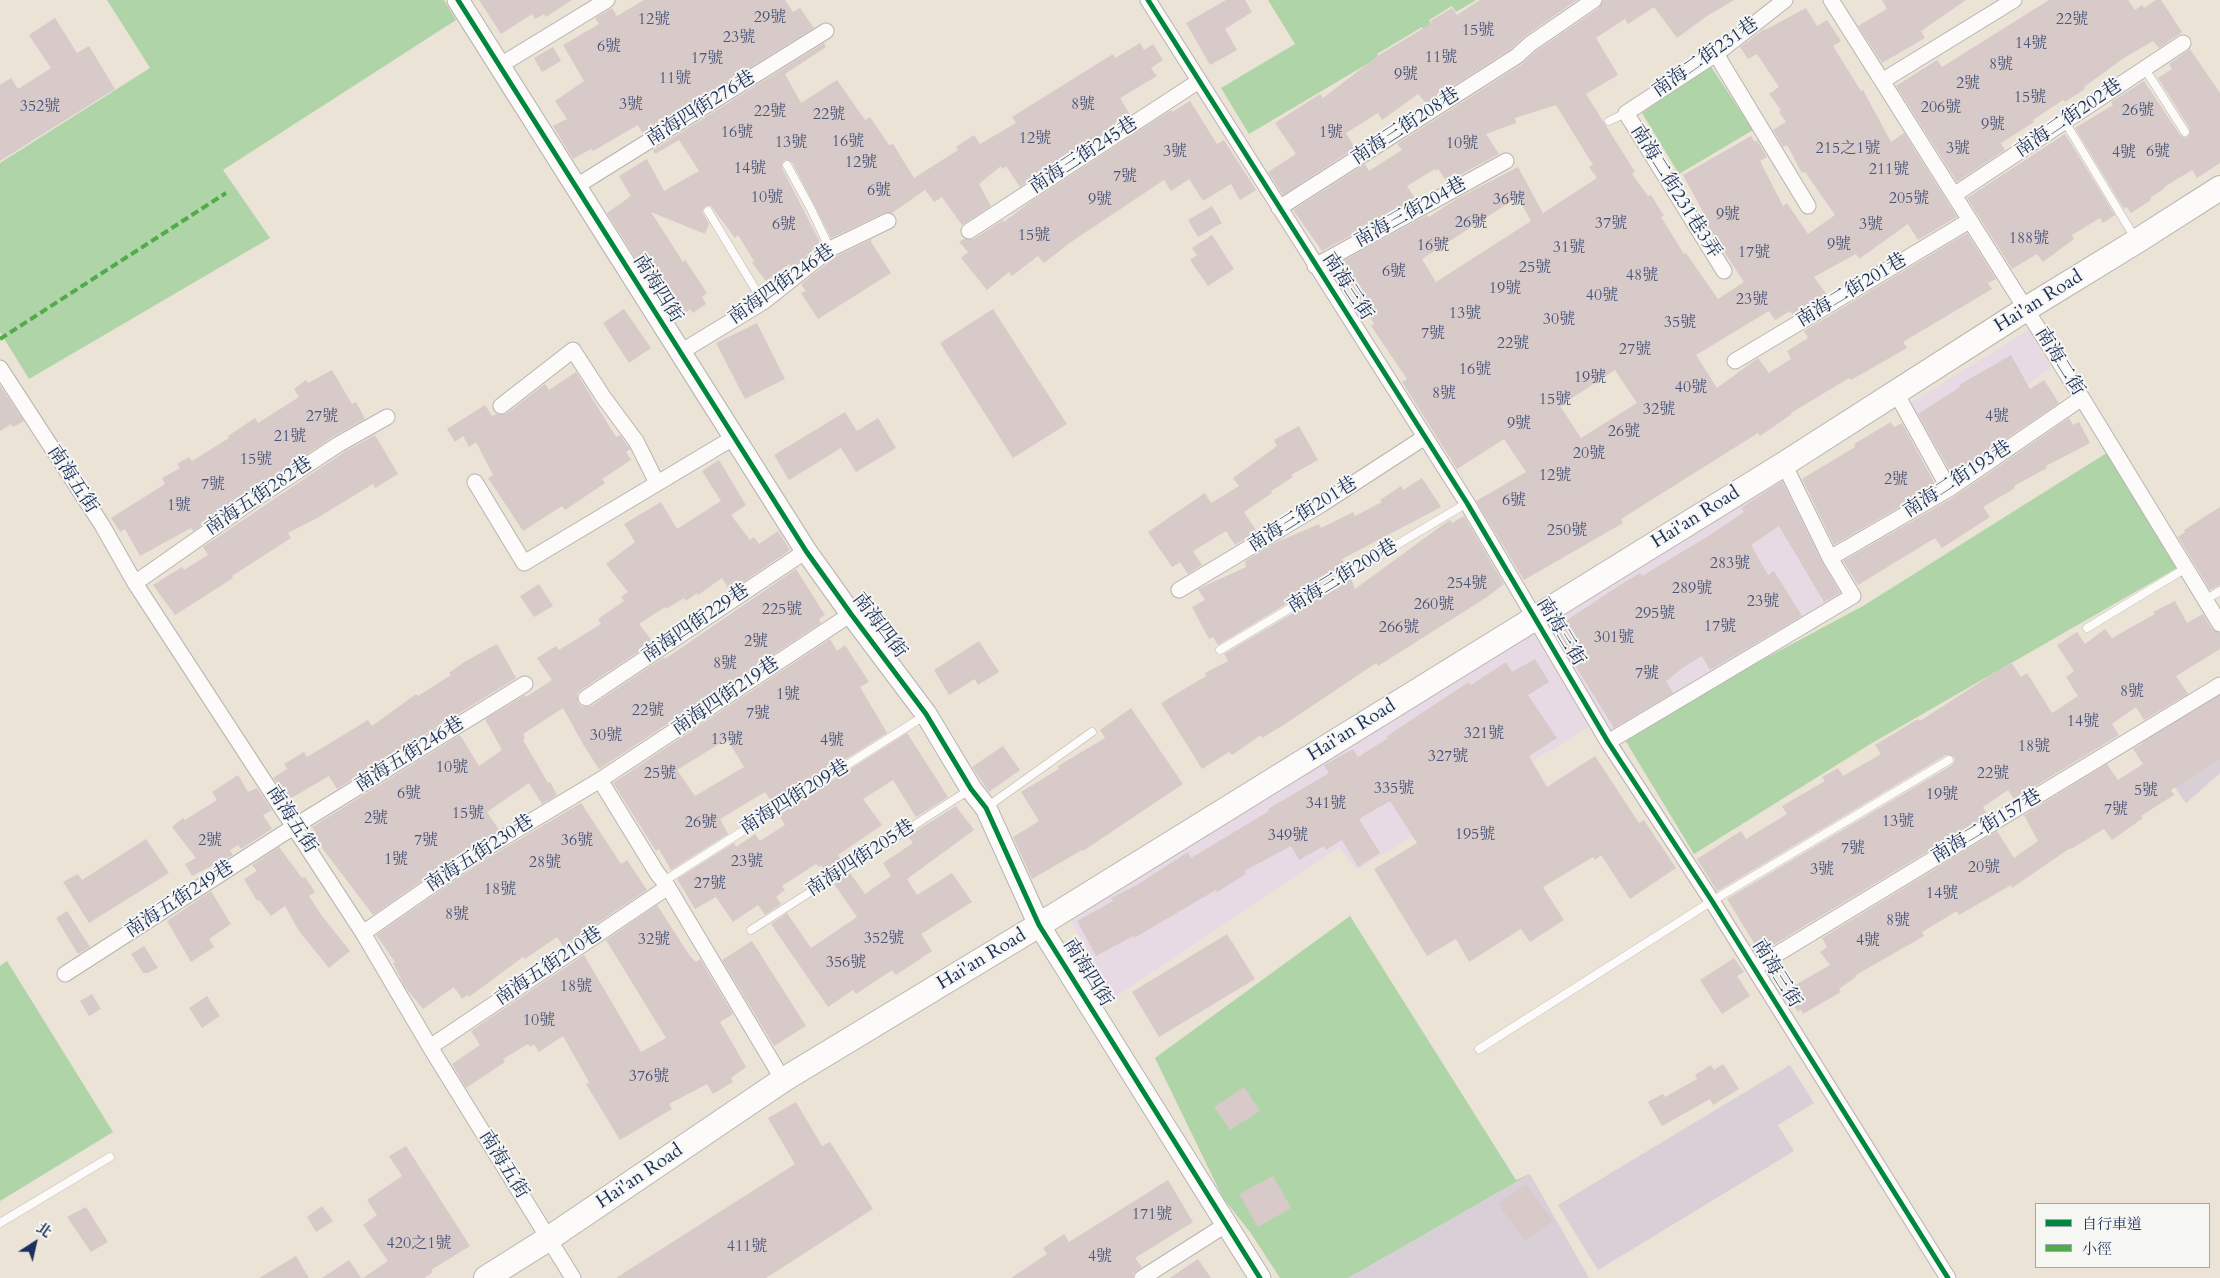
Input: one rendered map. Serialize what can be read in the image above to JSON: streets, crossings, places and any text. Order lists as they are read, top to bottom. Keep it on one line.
{"streets":{"main road":["Hai'an Road"],"street":["南海二街231巷","南海四街276巷","南海二街202巷","南海三街208巷","南海三街245巷","南海二街231巷3弄","南海三街204巷","南海四街246巷","南海三街","南海四街","南海二街201巷","南海二街","南海五街","南海二街193巷","南海五街282巷","南海三街201巷","南海四街229巷","南海四街219巷","南海五街246巷","南海二街157巷","南海五街230巷","南海五街249巷","南海五街210巷"],"lane":["南海三街200巷","南海四街209巷","南海四街205巷"]},"crossings":[["南海二街231巷","南海二街231巷3弄"],["南海四街276巷","南海四街"],["南海二街202巷","南海二街"],["南海三街208巷","南海三街"],["南海三街245巷","南海三街"],["南海三街204巷","南海三街"],["南海四街246巷","南海四街"],["南海三街","Hai'an Road"],["南海三街","南海三街201巷"],["南海三街","南海三街200巷"],["南海三街","南海二街157巷"],["南海四街","Hai'an Road"],["南海四街","南海四街229巷"],["南海四街","南海四街219巷"],["南海四街","南海四街209巷"],["南海四街","南海四街205巷"],["南海二街201巷","南海二街"],["Hai'an Road","南海二街"],["Hai'an Road","南海五街"],["南海二街","南海二街193巷"],["南海五街","南海五街282巷"],["南海五街","南海五街246巷"],["南海五街","南海五街230巷"],["南海五街","南海五街249巷"],["南海五街","南海五街210巷"],["南海四街219巷","南海五街230巷"],["南海五街246巷","南海五街249巷"],["南海四街209巷","南海五街210巷"]],"house_numbers":["29號","12號","22號","15號","23號","14號","6號","11號","17號","8號","9號","11號","2號","15號","3號","8號","352號","206號","26號","22號","22號","9號","16號","1號","12號","16號","13號","10號","215之1號","3號","3號","6號","4號","12號","14號","211號","7號","6號","10號","205號","9號","36號","9號","26號","37號","6號","3號","15號","188號","9號","16號","31號","17號","25號","6號","48號","19號","40號","23號","13號","30號","35號","7號","22號","27號","16號","19號","40號","8號","15號","32號","27號","4號","9號","26號","21號","20號","15號","12號","2號","7號","6號","1號","250號","283號","254號","289號","23號","260號","225號","295號","17號","266號","301號","2號","8號","7號","8號","1號","22號","7號","14號","321號","30號","13號","4號","18號","327號","10號","25號","22號","335號","5號","6號","19號","341號","7號","15號","2號","13號","26號","195號","349號","2號","7號","36號","7號","1號","23號","28號","20號","3號","27號","18號","14號","8號","8號","352號","32號","4號","356號","18號","10號","376號","171號","420之1號","411號","4號"],"legend":["自行車道","小徑"],"north":"top right"}
